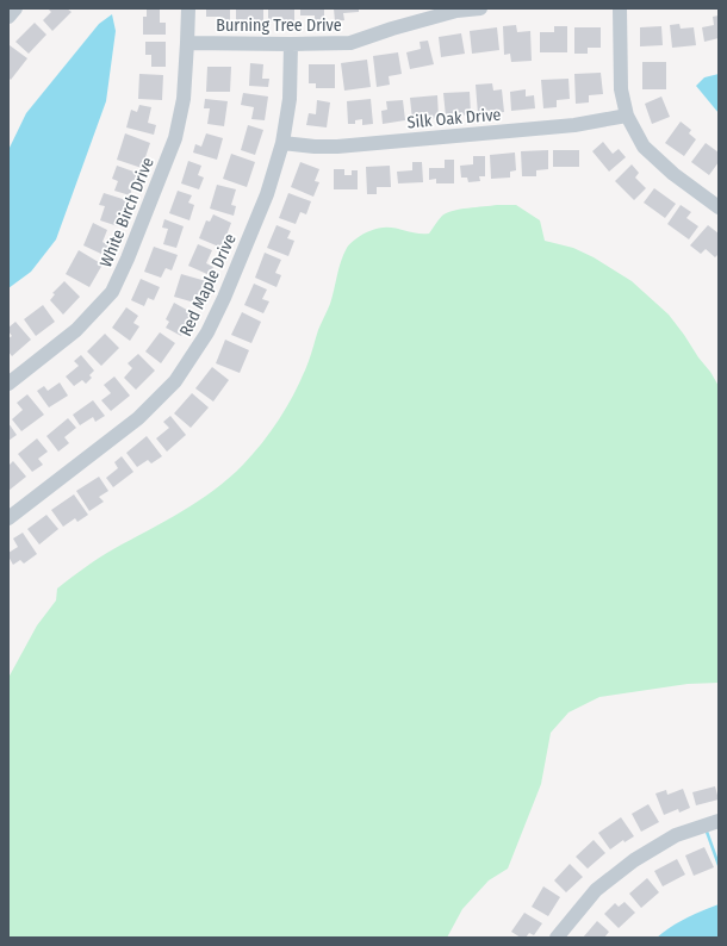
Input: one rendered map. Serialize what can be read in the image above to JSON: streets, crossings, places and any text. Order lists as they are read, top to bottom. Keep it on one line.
{"streets":{"street":["Burning Tree Drive","Silk Oak Drive","White Birch Drive","Red Maple Drive"]},"crossings":[["Burning Tree Drive","White Birch Drive"],["Burning Tree Drive","Red Maple Drive"],["Silk Oak Drive","Red Maple Drive"]]}
